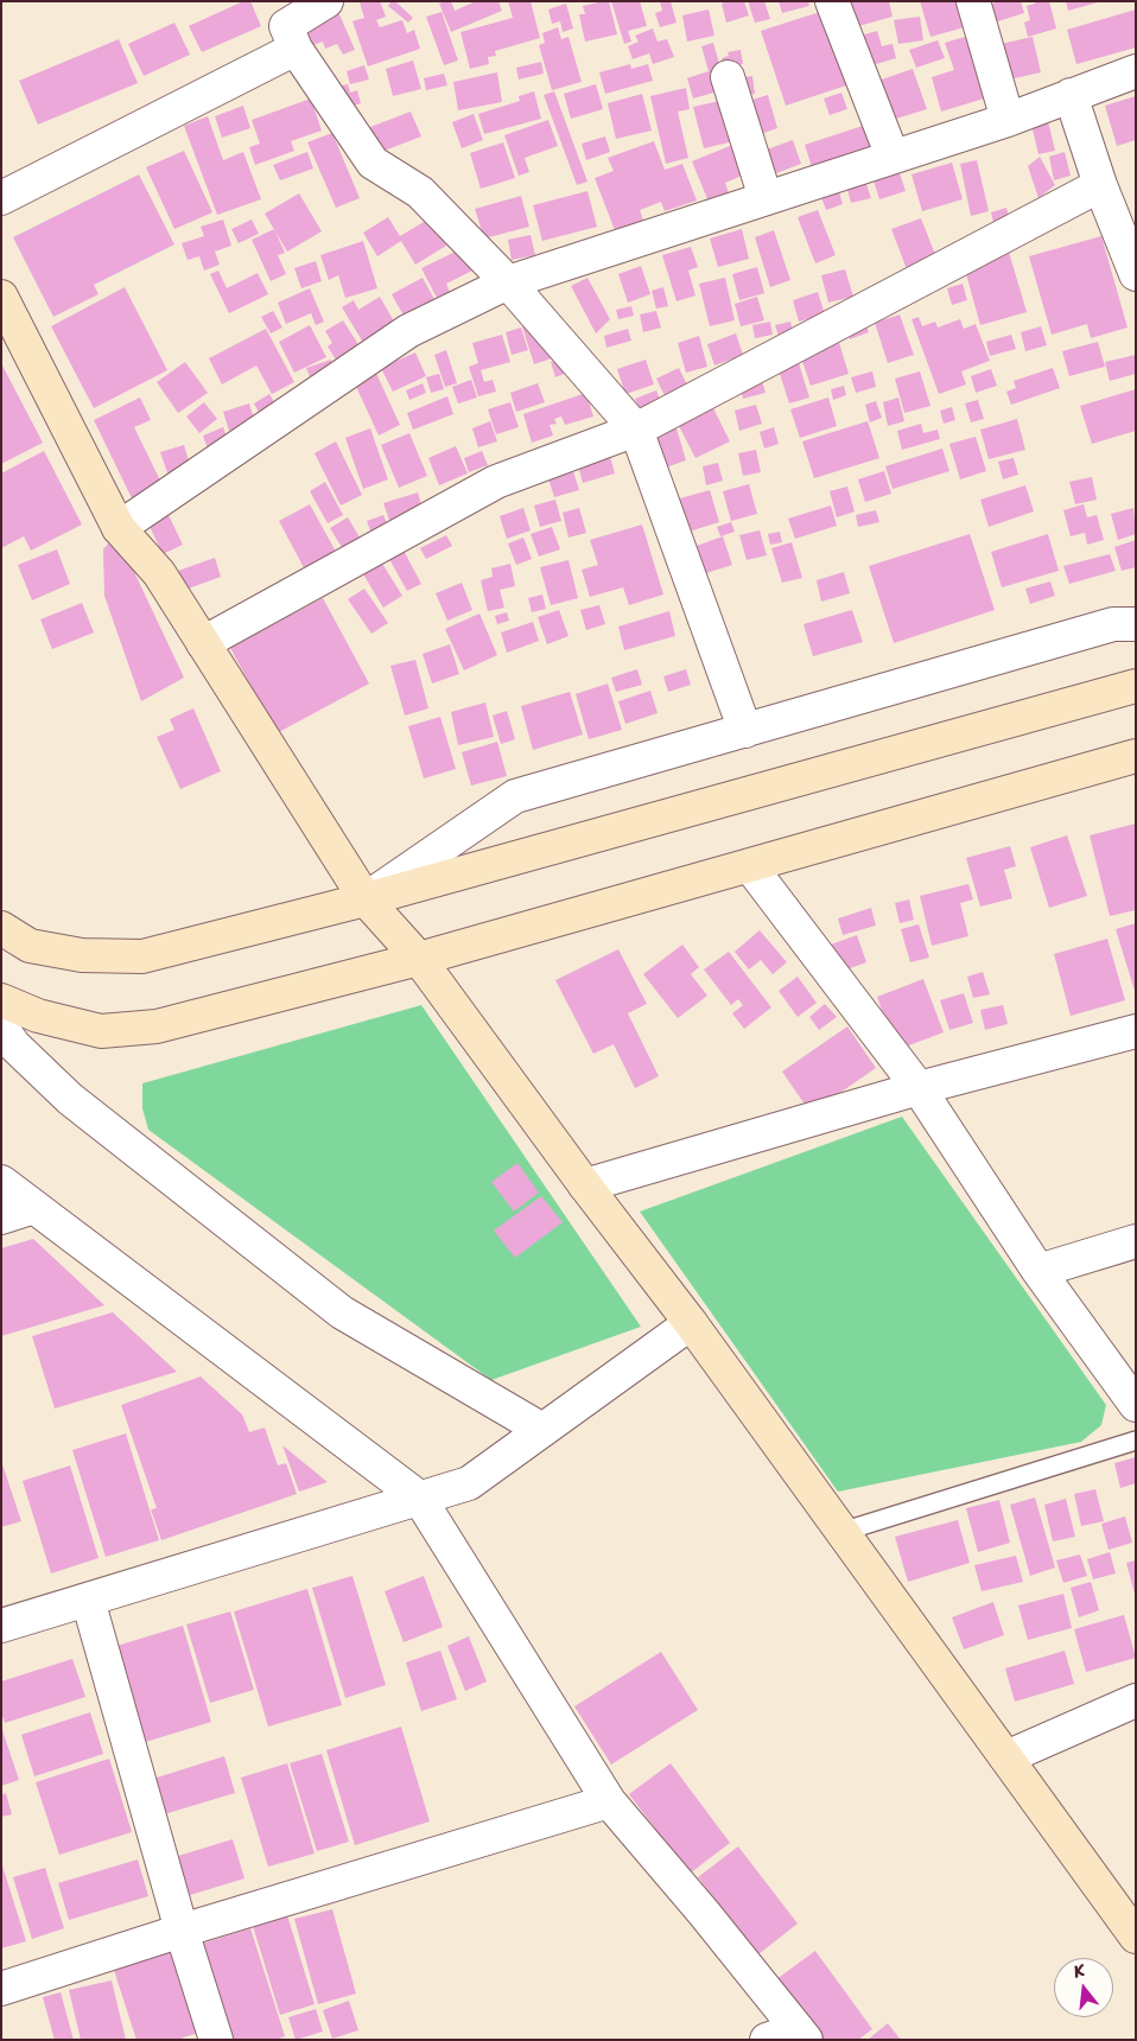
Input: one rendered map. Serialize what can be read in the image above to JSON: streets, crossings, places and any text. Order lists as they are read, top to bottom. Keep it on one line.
{"north":"top"}
